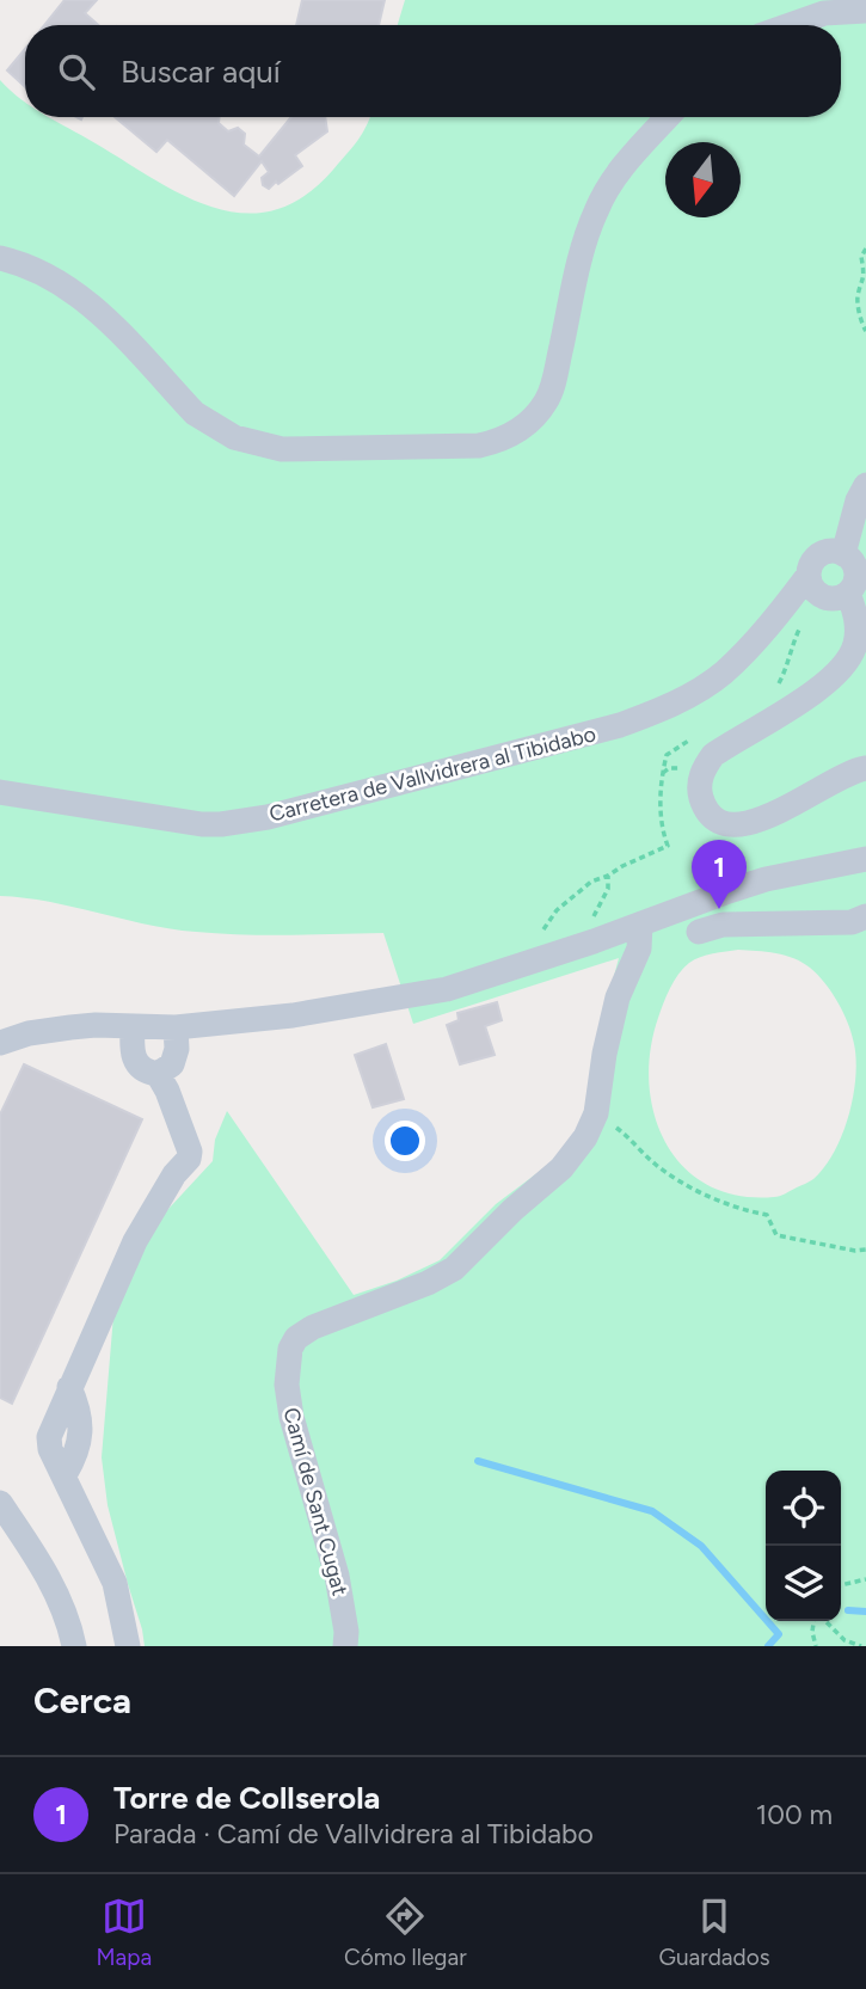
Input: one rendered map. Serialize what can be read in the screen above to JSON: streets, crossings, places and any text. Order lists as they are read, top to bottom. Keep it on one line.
{"streets":{"street":["Carretera de Vallvidrera al Tibidabo","Camí de Sant Cugat"]},"north":"bottom","page":{"search":"Buscar aquí","pins":"1","heading":"Cerca","list":[{"mark":"1","name":"Torre de Collserola","note":"Parada · Camí de Vallvidrera al Tibidabo","value":"100 m"}],"nav":["Mapa","Cómo llegar","Guardados"]}}
